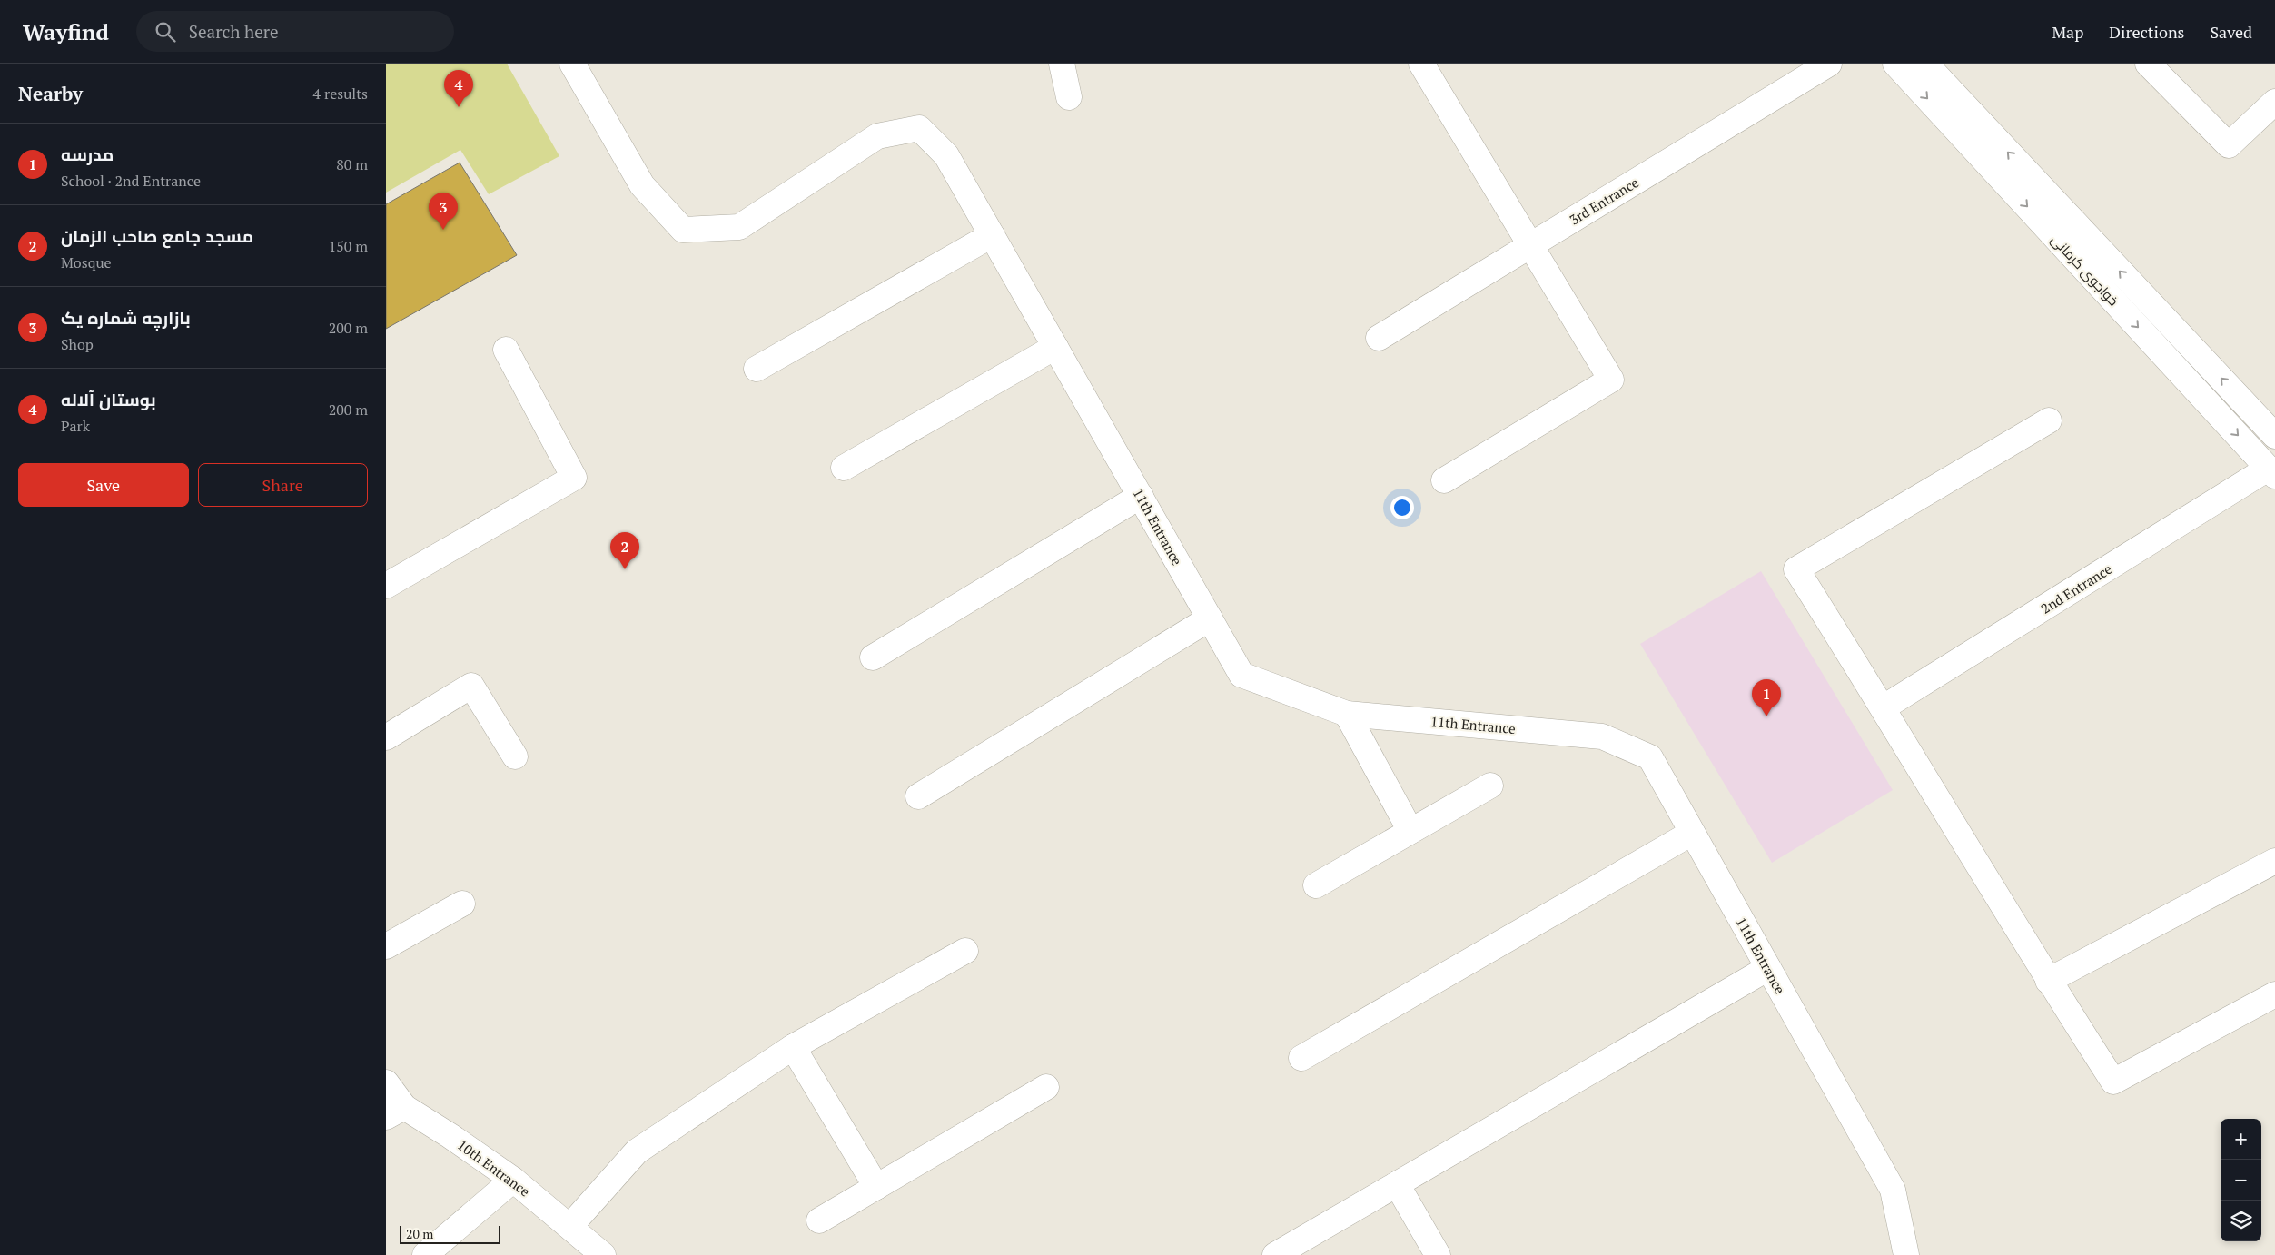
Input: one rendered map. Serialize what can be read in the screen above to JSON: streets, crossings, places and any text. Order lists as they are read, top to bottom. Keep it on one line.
{"streets":{"street":["3rd Entrance","خواجوی کرمانی","11th Entrance","2nd Entrance","10th Entrance"]},"crossings":[["خواجوی کرمانی","2nd Entrance"]],"scale_bar":"20 m","page":{"header":"Wayfind","search":"Search here","nav":["Map","Directions","Saved"],"heading":["Nearby","4 results"],"pins":["4","3","2","1"],"list":[{"mark":"1","name":"مدرسه","note":"School · 2nd Entrance","value":"80 m"},{"mark":"2","name":"مسجد جامع صاحب الزمان","note":"Mosque","value":"150 m"},{"mark":"3","name":"بازارچه شماره یک","note":"Shop","value":"200 m"},{"mark":"4","name":"بوستان آلاله","note":"Park","value":"200 m"}],"buttons":["Save","Share"],"map_buttons":["+","−"],"scale":"20 m"}}
